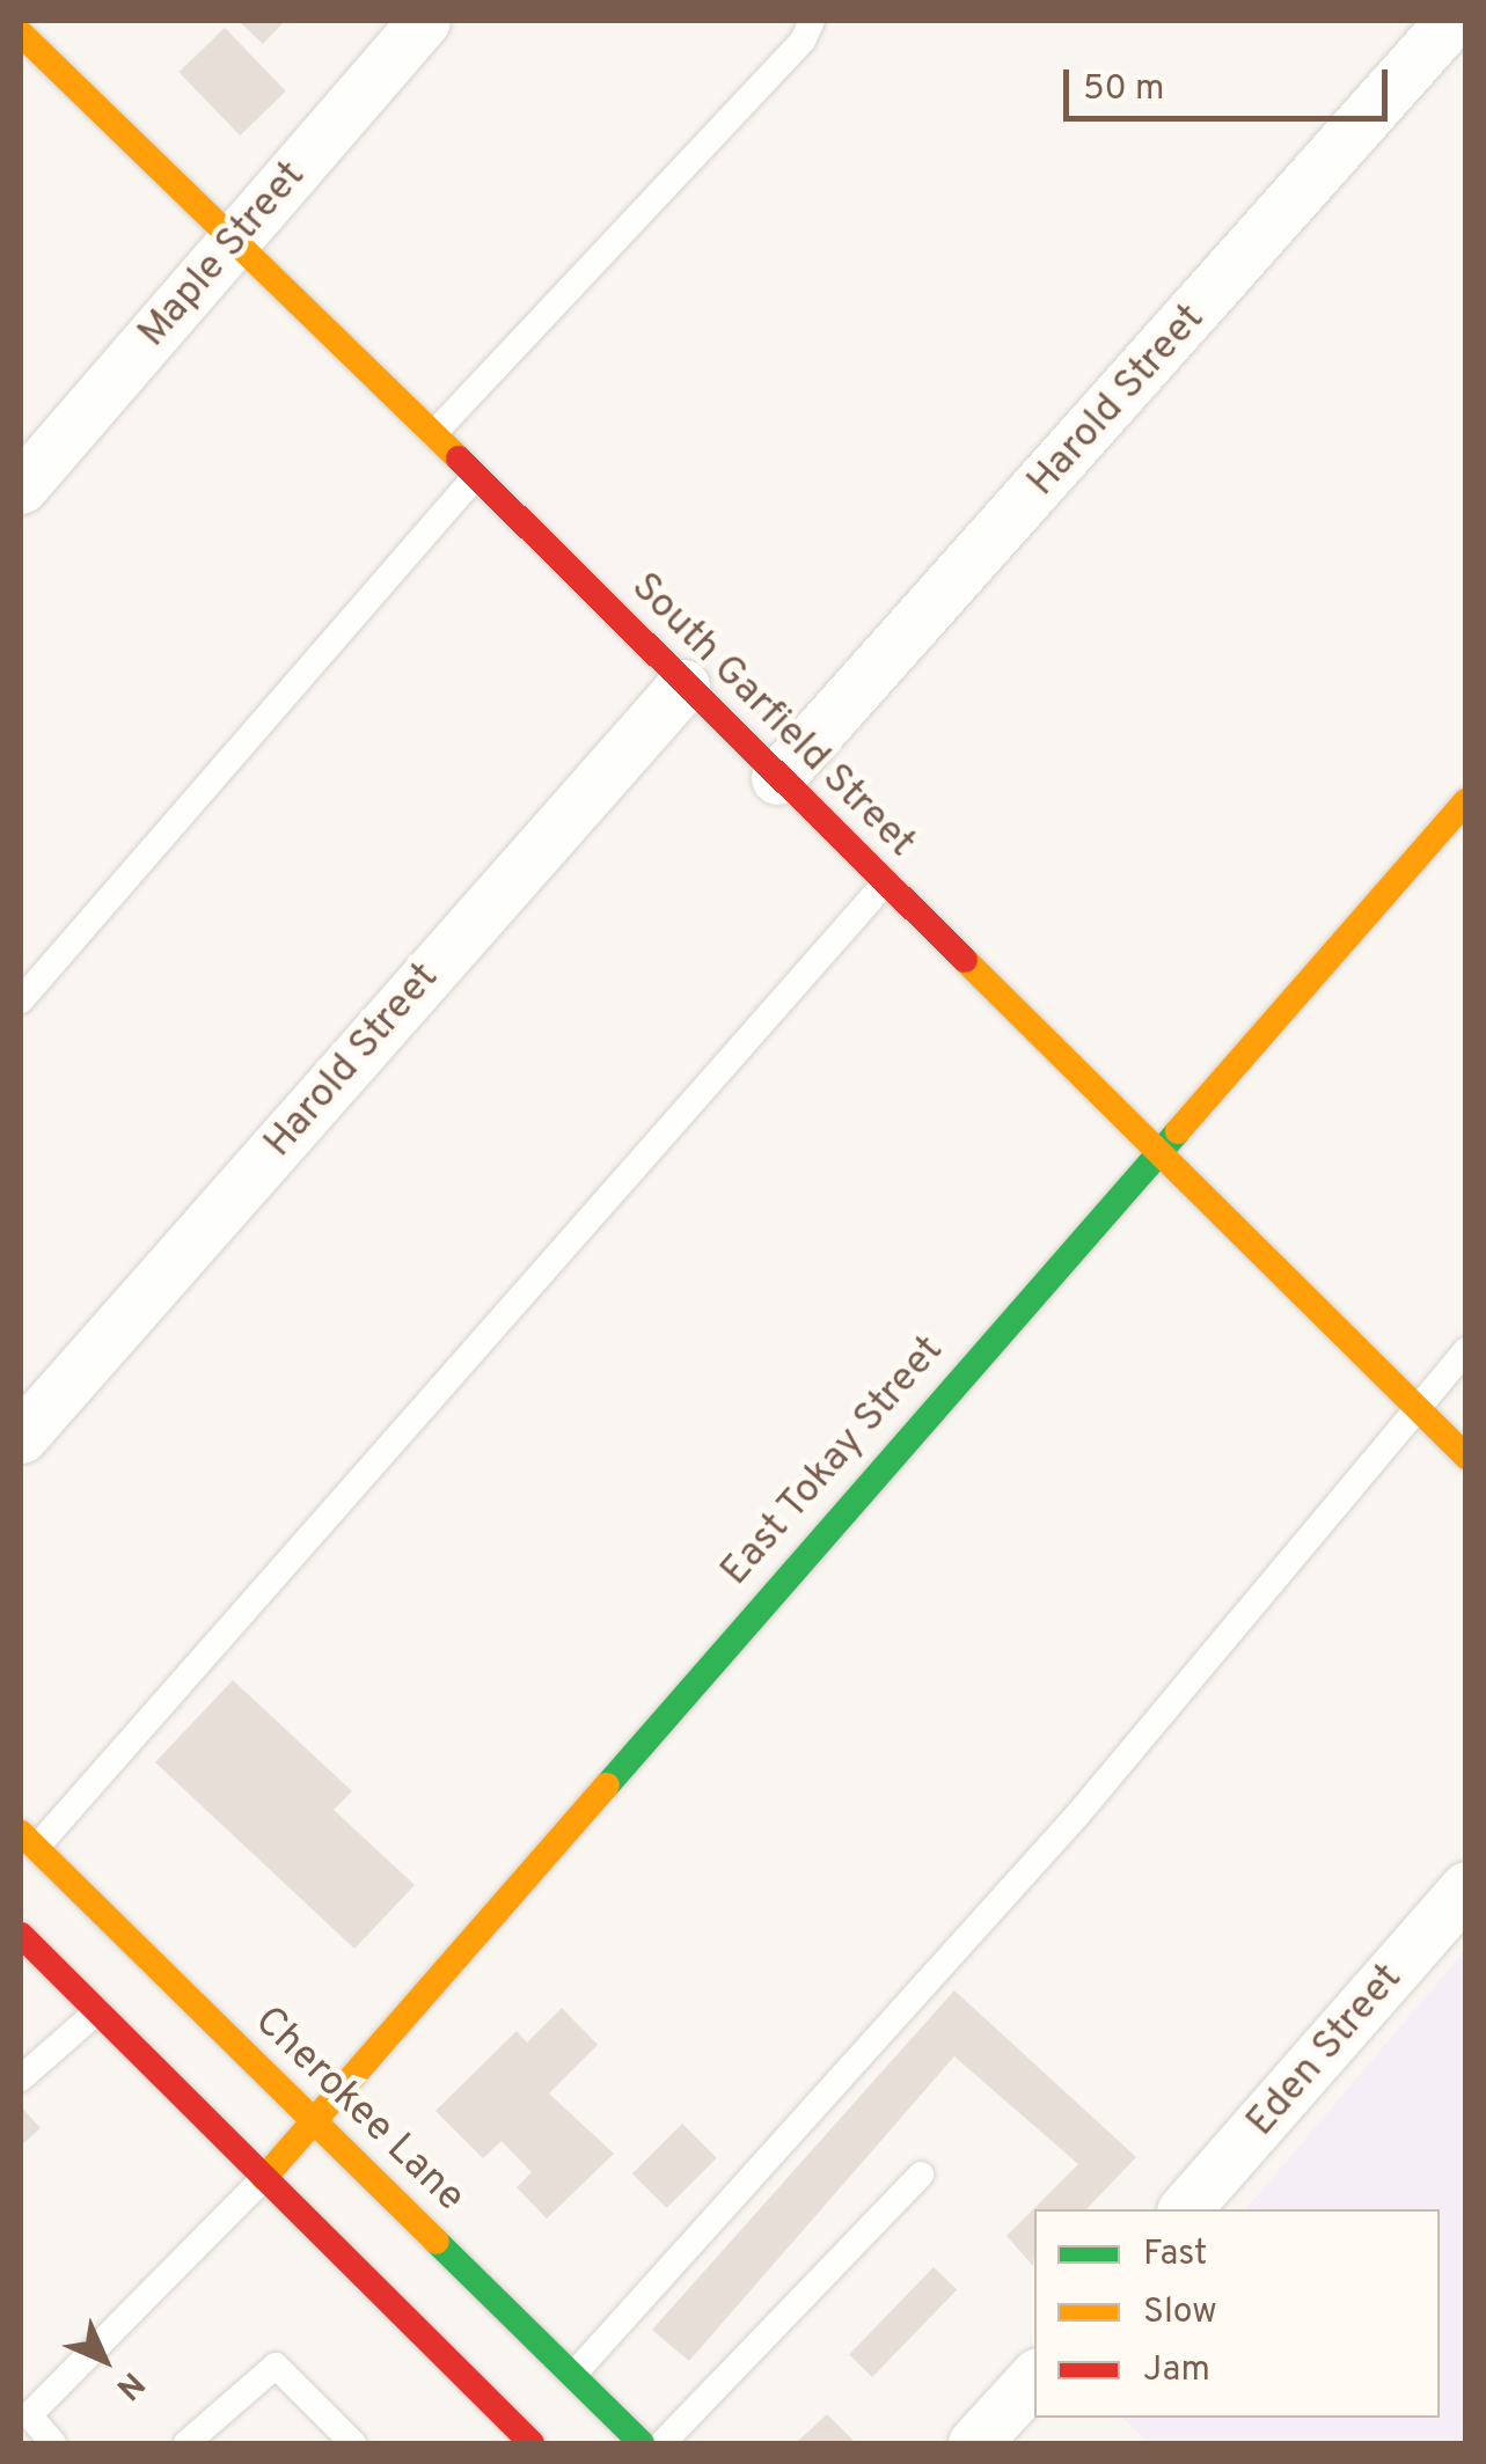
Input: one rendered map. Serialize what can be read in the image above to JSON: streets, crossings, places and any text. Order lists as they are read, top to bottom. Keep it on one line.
{"streets":{"street":["Maple Street","Harold Street","South Garfield Street","East Tokay Street","Eden Street","Cherokee Lane"]},"crossings":[["Maple Street","South Garfield Street"],["Harold Street","South Garfield Street"],["South Garfield Street","East Tokay Street"],["East Tokay Street","Cherokee Lane"]],"legend":["Fast","Slow","Jam"],"scale_bar":"50 m","north":"bottom right"}
